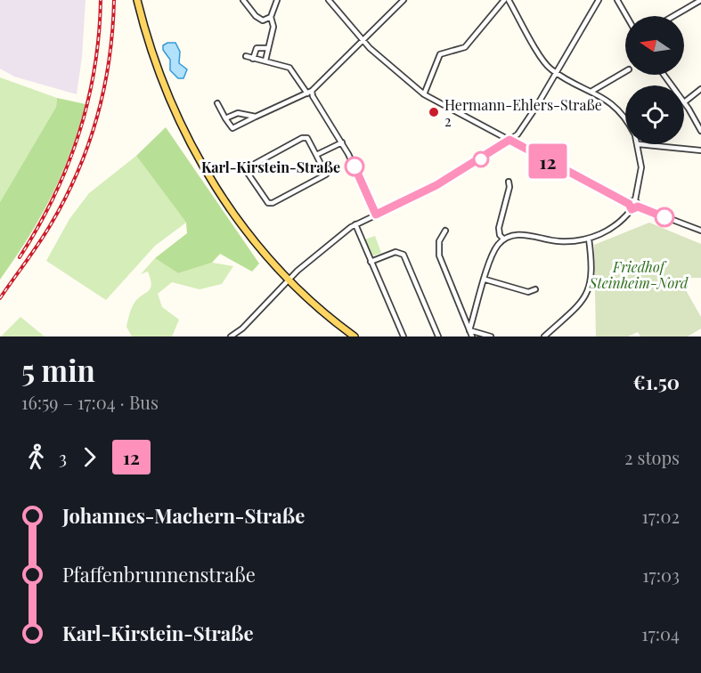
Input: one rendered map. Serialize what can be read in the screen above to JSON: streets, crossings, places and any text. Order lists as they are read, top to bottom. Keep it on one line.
{"parks":["Friedhof Steinheim-Nord"],"places":["Hermann-Ehlers-Straße 2","Karl-Kirstein-Straße"],"lines":["bus line 12"],"north":"left","page":{"on_map":"12","heading":["5 min","16:59 – 17:04 · Bus","€1.50"],"legs":["3","12","2 stops"],"list":[{"name":"Johannes-Machern-Straße","value":"17:02"},{"name":"Pfaffenbrunnenstraße","value":"17:03"},{"name":"Karl-Kirstein-Straße","value":"17:04"}]}}
